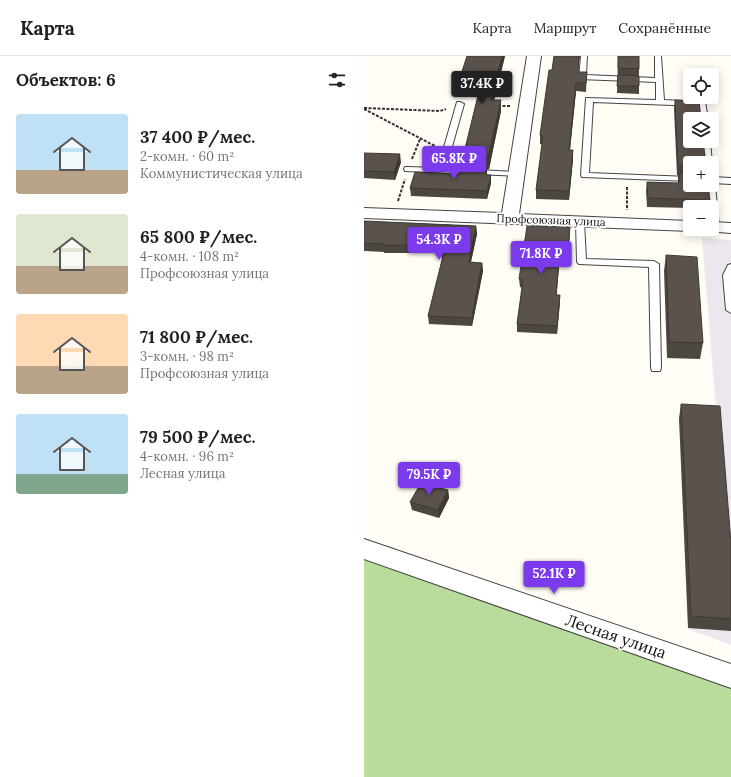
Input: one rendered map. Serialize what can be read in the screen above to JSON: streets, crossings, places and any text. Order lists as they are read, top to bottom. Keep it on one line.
{"streets":{"street":["Профсоюзная улица","Лесная улица"]},"page":{"header":"Карта","nav":["Карта","Маршрут","Сохранённые"],"heading":"Объектов: 6","map_buttons":["+","−"],"price":["37.4K ₽","65.8K ₽","54.3K ₽","71.8K ₽","79.5K ₽","52.1K ₽"],"list":[{"name":"37 400 ₽/мес.","note":"2-комн. · 60 m² · Коммунистическая улица"},{"name":"65 800 ₽/мес.","note":"4-комн. · 108 m² · Профсоюзная улица"},{"name":"71 800 ₽/мес.","note":"3-комн. · 98 m² · Профсоюзная улица"},{"name":"79 500 ₽/мес.","note":"4-комн. · 96 m² · Лесная улица"}]}}
